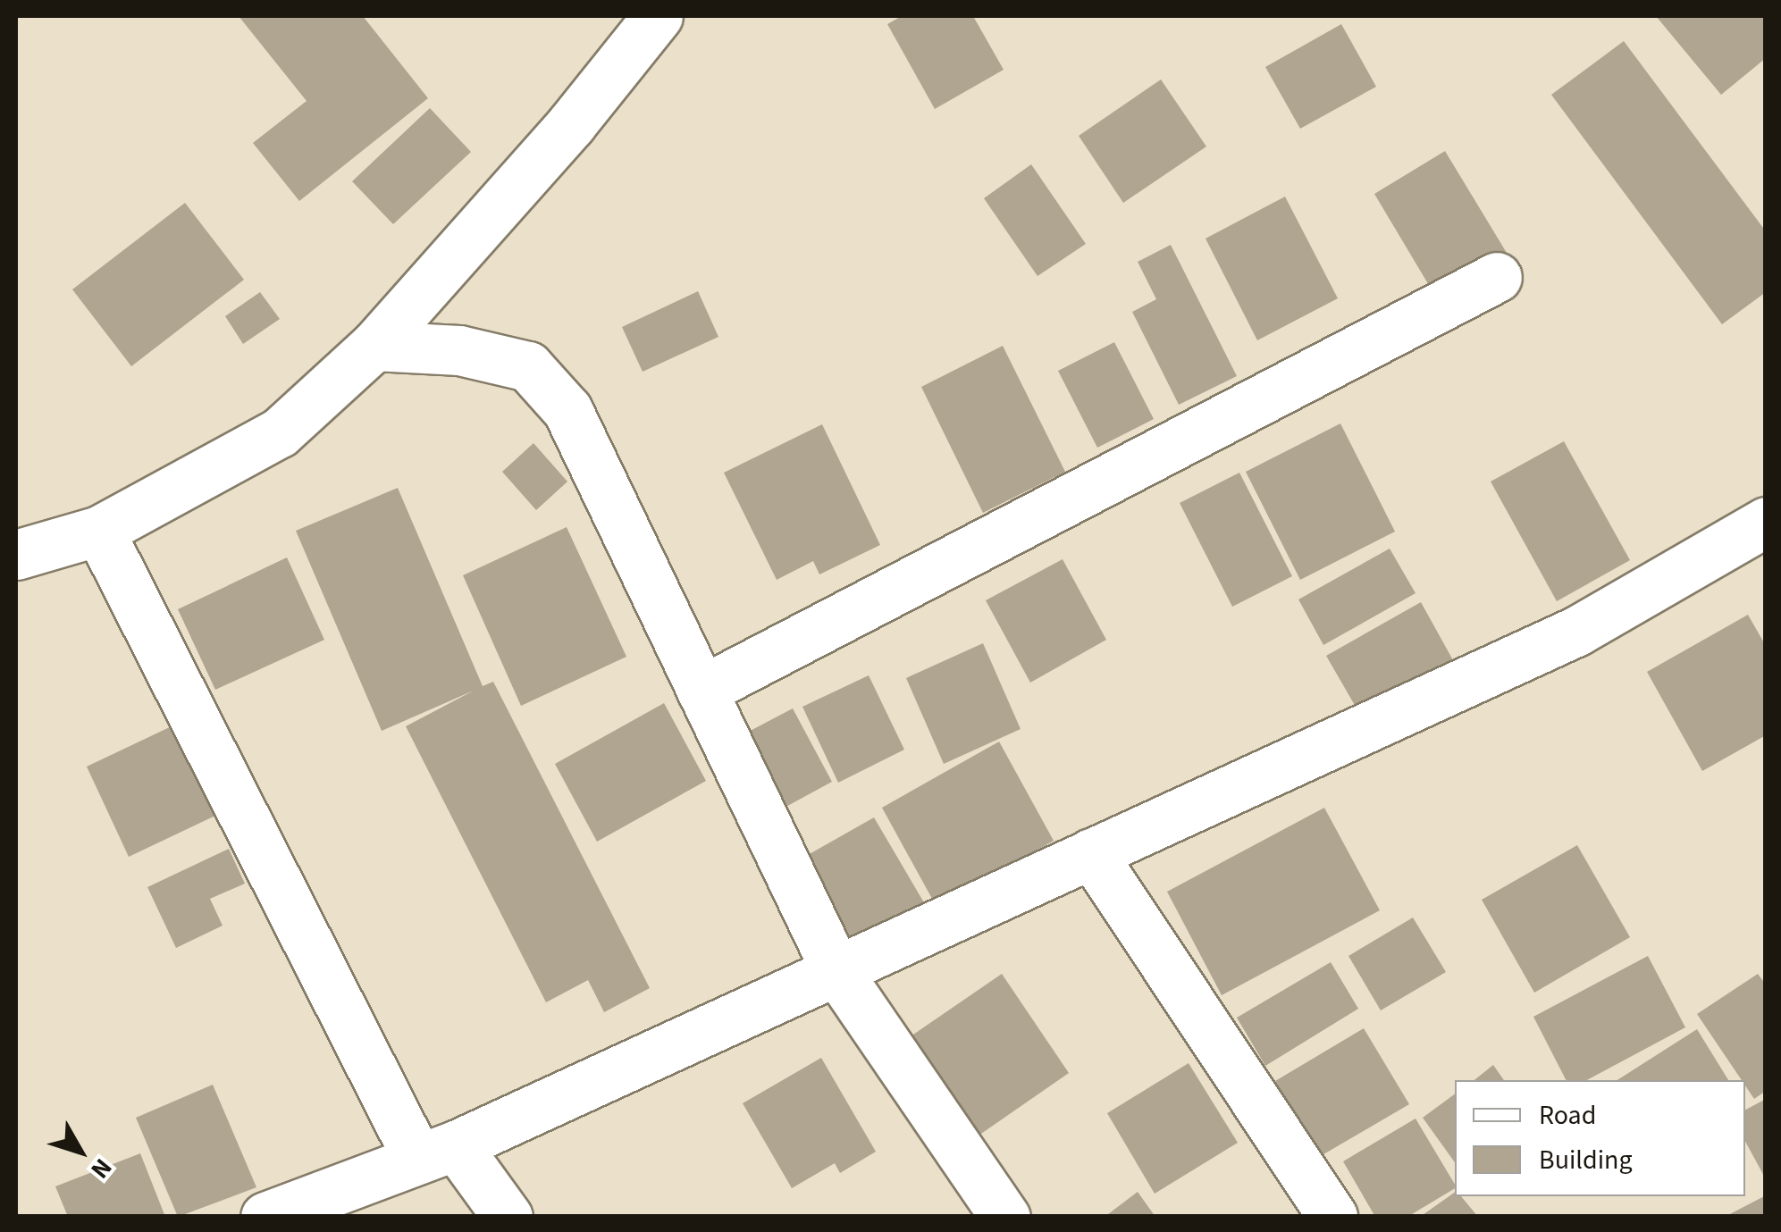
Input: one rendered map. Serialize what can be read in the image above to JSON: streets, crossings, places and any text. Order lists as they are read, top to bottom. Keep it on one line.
{"legend":["Road","Building"],"north":"bottom right"}
